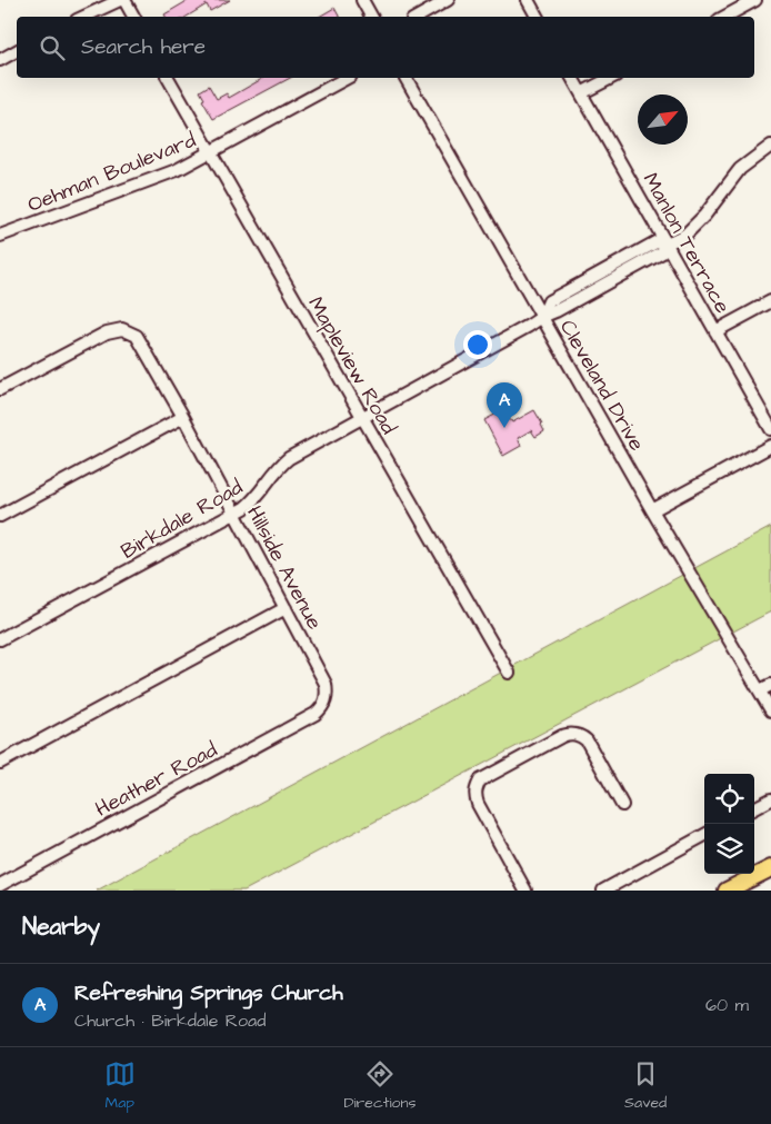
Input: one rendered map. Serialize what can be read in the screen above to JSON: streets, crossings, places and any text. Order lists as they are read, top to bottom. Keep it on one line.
{"streets":{"street":["Oehman Boulevard","Manlon Terrace","Mapleview Road","Cleveland Drive","Birkdale Road","Hillside Avenue","Heather Road"]},"crossings":[["Oehman Boulevard","Mapleview Road"],["Manlon Terrace","Birkdale Road"],["Mapleview Road","Birkdale Road"],["Cleveland Drive","Birkdale Road"],["Birkdale Road","Hillside Avenue"],["Hillside Avenue","Heather Road"]],"north":"top right","page":{"search":"Search here","pins":"A","heading":"Nearby","list":[{"mark":"A","name":"Refreshing Springs Church","note":"Church · Birkdale Road","value":"60 m"}],"nav":["Map","Directions","Saved"]}}
